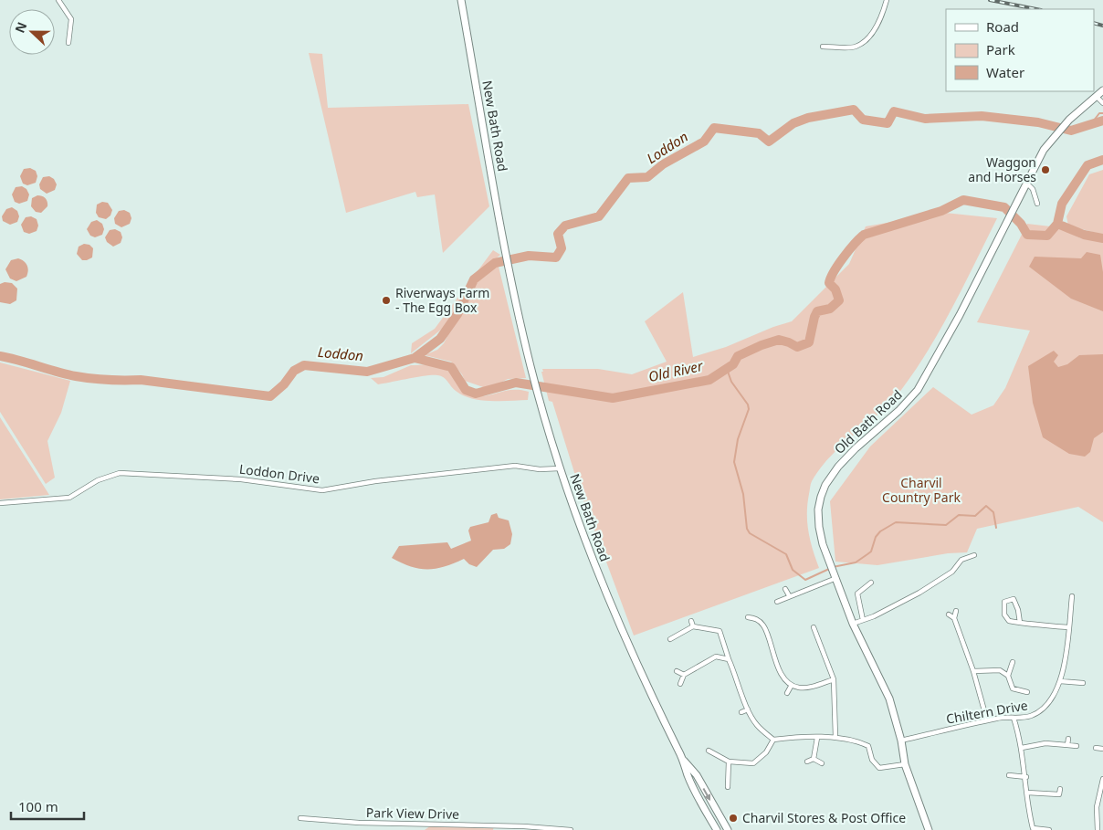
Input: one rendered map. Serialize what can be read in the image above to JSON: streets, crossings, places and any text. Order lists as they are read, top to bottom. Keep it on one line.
{"streets":{"main road":["New Bath Road","Old Bath Road"],"street":["Loddon Drive","Chiltern Drive","Park View Drive"]},"crossings":[["New Bath Road","Loddon Drive"],["Old Bath Road","Chiltern Drive"]],"water":["Loddon","Old River"],"parks":["Charvil Country Park"],"places":["Waggon and Horses","Riverways Farm - The Egg Box","Charvil Stores & Post Office"],"legend":["Road","Park","Water"],"scale_bar":"100 m","north":"left"}
